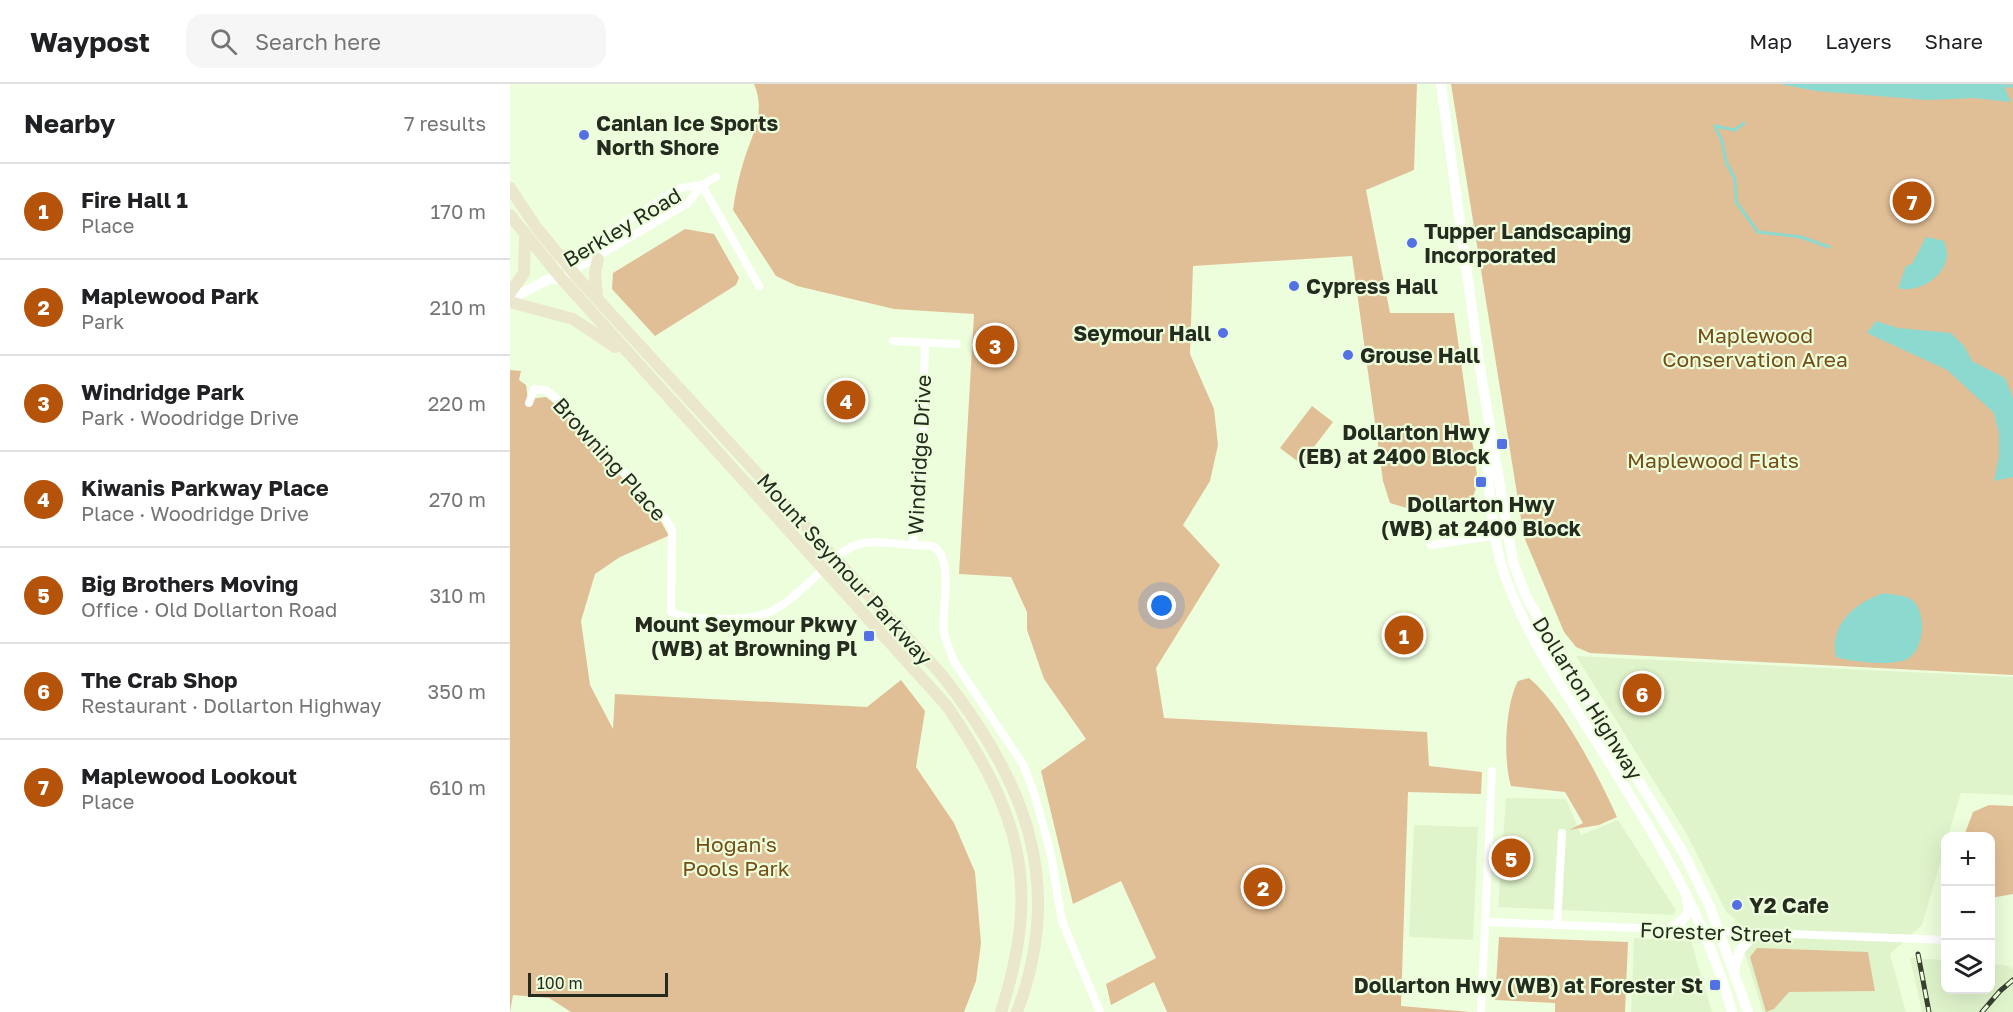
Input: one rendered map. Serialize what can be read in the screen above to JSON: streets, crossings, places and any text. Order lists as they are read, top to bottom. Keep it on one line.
{"streets":{"main road":["Mount Seymour Parkway"],"street":["Berkley Road","Windridge Drive","Browning Place","Dollarton Highway","Forester Street"]},"crossings":[["Berkley Road","Mount Seymour Parkway"],["Windridge Drive","Browning Place"],["Browning Place","Mount Seymour Parkway"],["Dollarton Highway","Forester Street"]],"parks":["Maplewood Conservation Area","Maplewood Flats","Hogan's Pools Park"],"places":{"other":["Canlan Ice Sports North Shore","Tupper Landscaping Incorporated","Cypress Hall","Seymour Hall","Grouse Hall","Y2 Cafe"],"transit":["Dollarton Hwy (EB) at 2400 Block","Dollarton Hwy (WB) at 2400 Block","Mount Seymour Pkwy (WB) at Browning Pl","Dollarton Hwy (WB) at Forester St"]},"scale_bar":"100 m","page":{"header":"Waypost","search":"Search here","nav":["Map","Layers","Share"],"heading":["Nearby","7 results"],"list":[{"mark":"1","name":"Fire Hall 1","note":"Place","value":"170 m"},{"mark":"2","name":"Maplewood Park","note":"Park","value":"210 m"},{"mark":"3","name":"Windridge Park","note":"Park · Woodridge Drive","value":"220 m"},{"mark":"4","name":"Kiwanis Parkway Place","note":"Place · Woodridge Drive","value":"270 m"},{"mark":"5","name":"Big Brothers Moving","note":"Office · Old Dollarton Road","value":"310 m"},{"mark":"6","name":"The Crab Shop","note":"Restaurant · Dollarton Highway","value":"350 m"},{"mark":"7","name":"Maplewood Lookout","note":"Place","value":"610 m"}],"pins":["7","3","4","1","6","5","2"],"map_buttons":["+","−"],"scale":"100 m"}}
